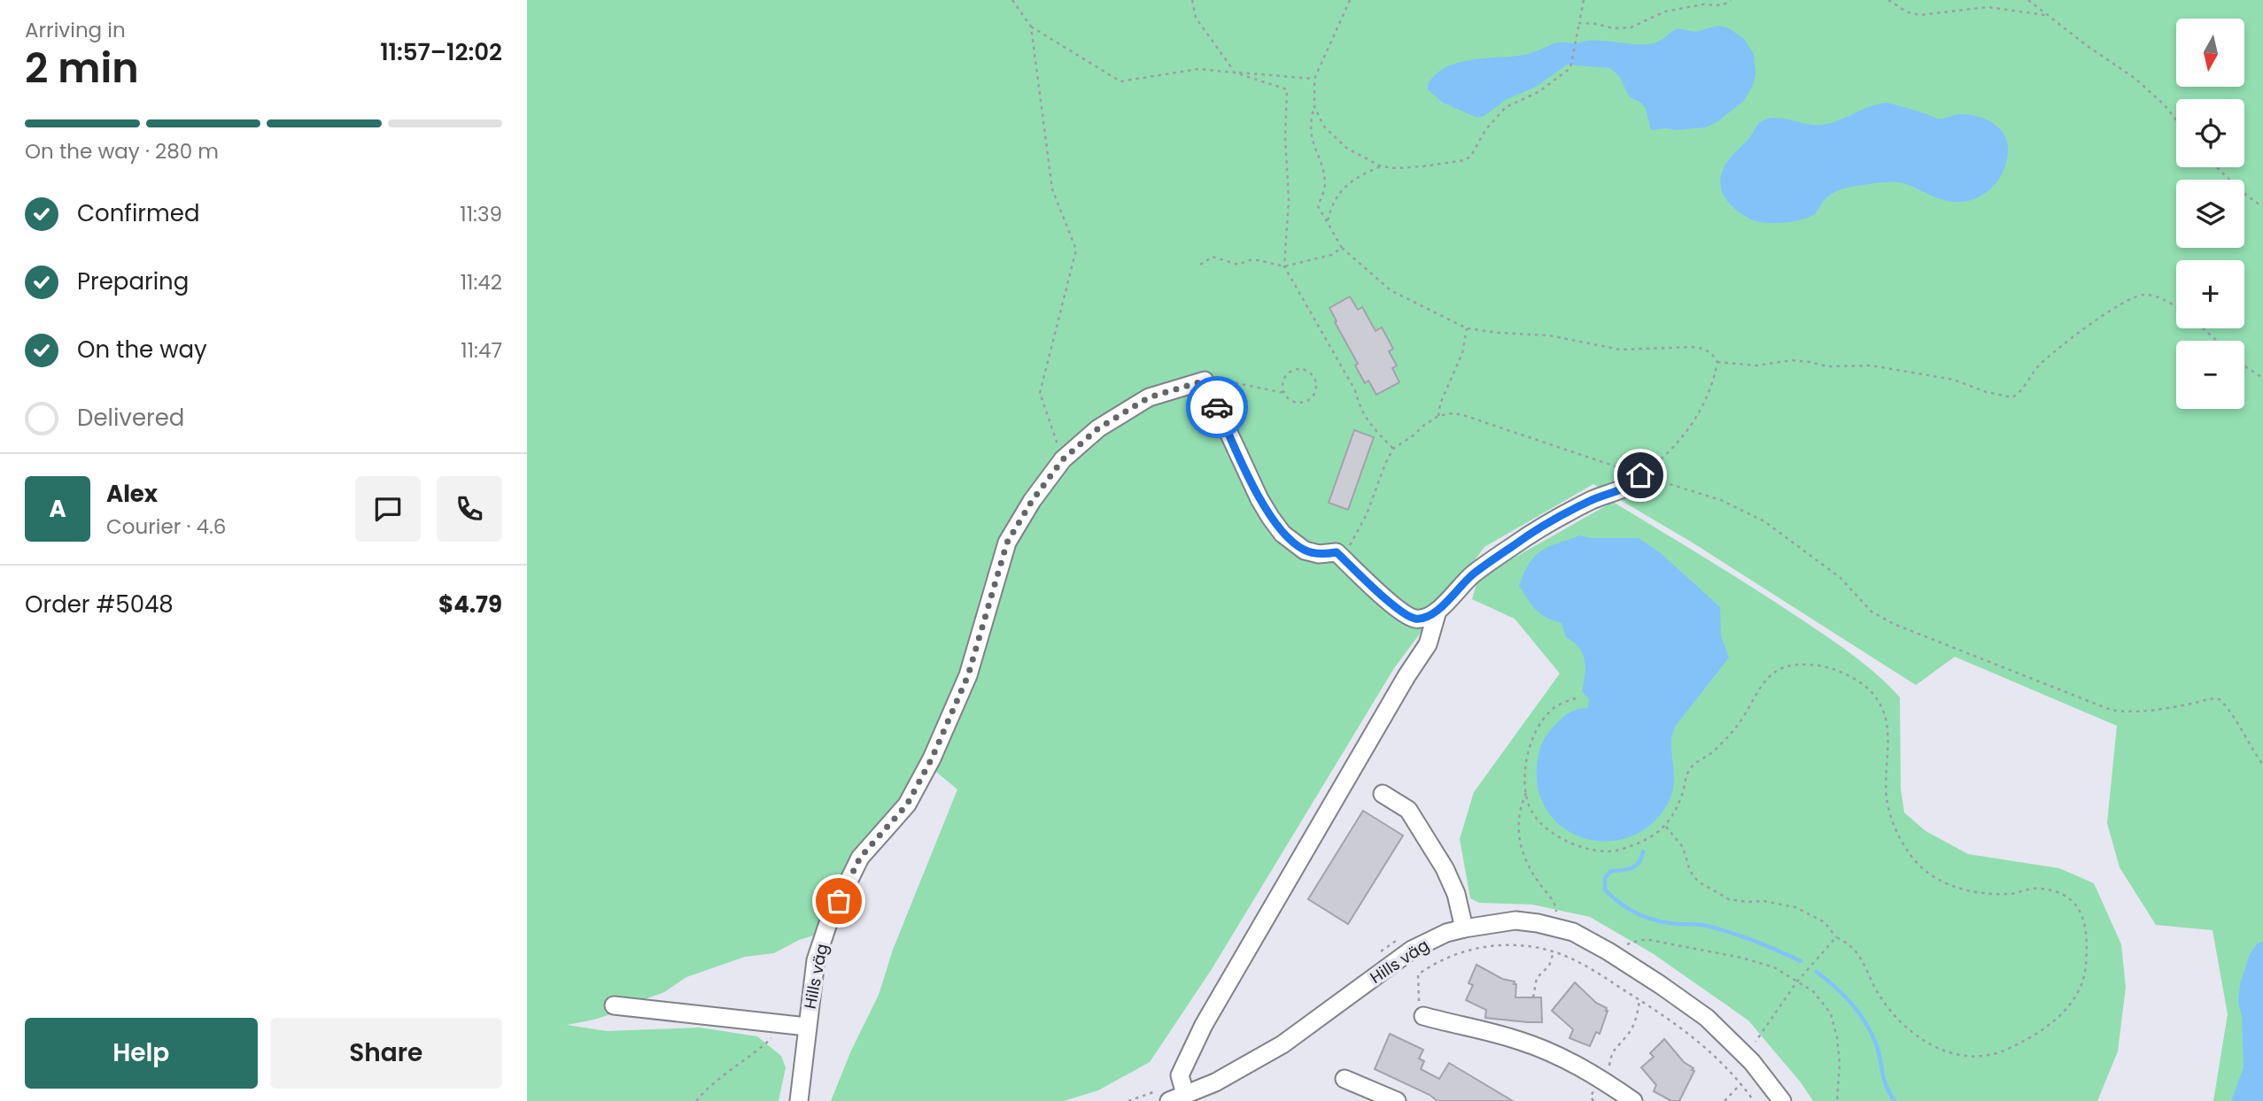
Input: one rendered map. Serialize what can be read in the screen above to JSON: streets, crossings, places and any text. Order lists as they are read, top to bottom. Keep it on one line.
{"streets":{"street":["Hills väg"]},"north":"bottom","page":{"heading":["2 min","Arriving in","11:57–12:02"],"panel":["Alex","Courier · 4.6","Order #5048","$4.79"],"map_buttons":["+","−"],"bar":"On the way · 280 m","list":[["Confirmed","11:39"],["Preparing","11:42"],["On the way","11:47"],"Delivered"],"round":"A","buttons":["Help","Share"]}}
